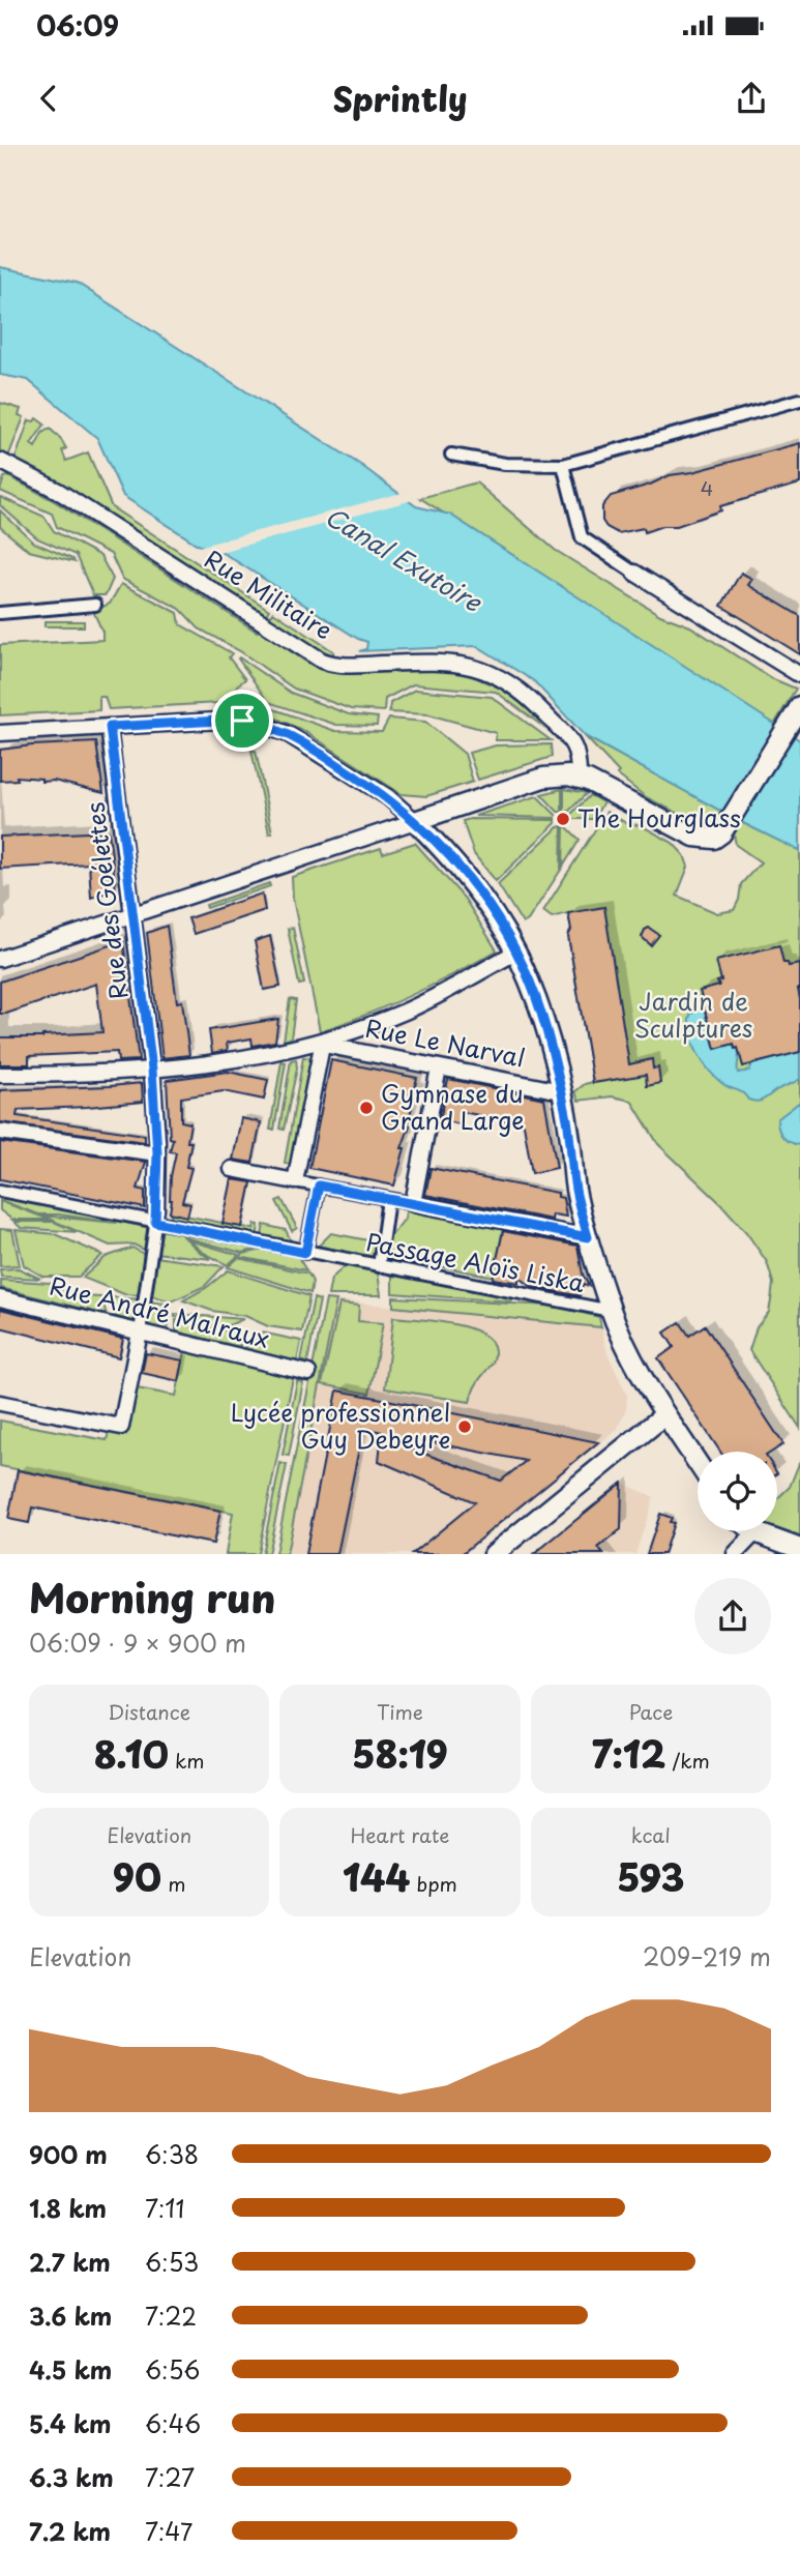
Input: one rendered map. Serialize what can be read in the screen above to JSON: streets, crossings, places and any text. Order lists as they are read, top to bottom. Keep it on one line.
{"streets":{"street":["Rue Militaire","Rue des Goélettes","Rue Le Narval","Passage Aloïs Liska","Rue André Malraux"]},"water":["Canal Exutoire"],"parks":["Jardin de Sculptures"],"places":["The Hourglass","Gymnase du Grand Large","Lycée professionnel Guy Debeyre"],"house_numbers":["4"],"page":{"status":"06:09","header":"Sprintly","heading":["Morning run","06:09 · 9 × 900 m"],"stats":[["Distance","8.10 km"],["Time","58:19"],["Pace","7:12 /km"],["Elevation","90 m"],["Heart rate","144 bpm"],["kcal","593"]],"chart":["Elevation","209–219 m"],"list":[{"name":"900 m","note":"6:38"},{"name":"1.8 km","note":"7:11"},{"name":"2.7 km","note":"6:53"},{"name":"3.6 km","note":"7:22"},{"name":"4.5 km","note":"6:56"},{"name":"5.4 km","note":"6:46"},{"name":"6.3 km","note":"7:27"},{"name":"7.2 km","note":"7:47"}]}}
